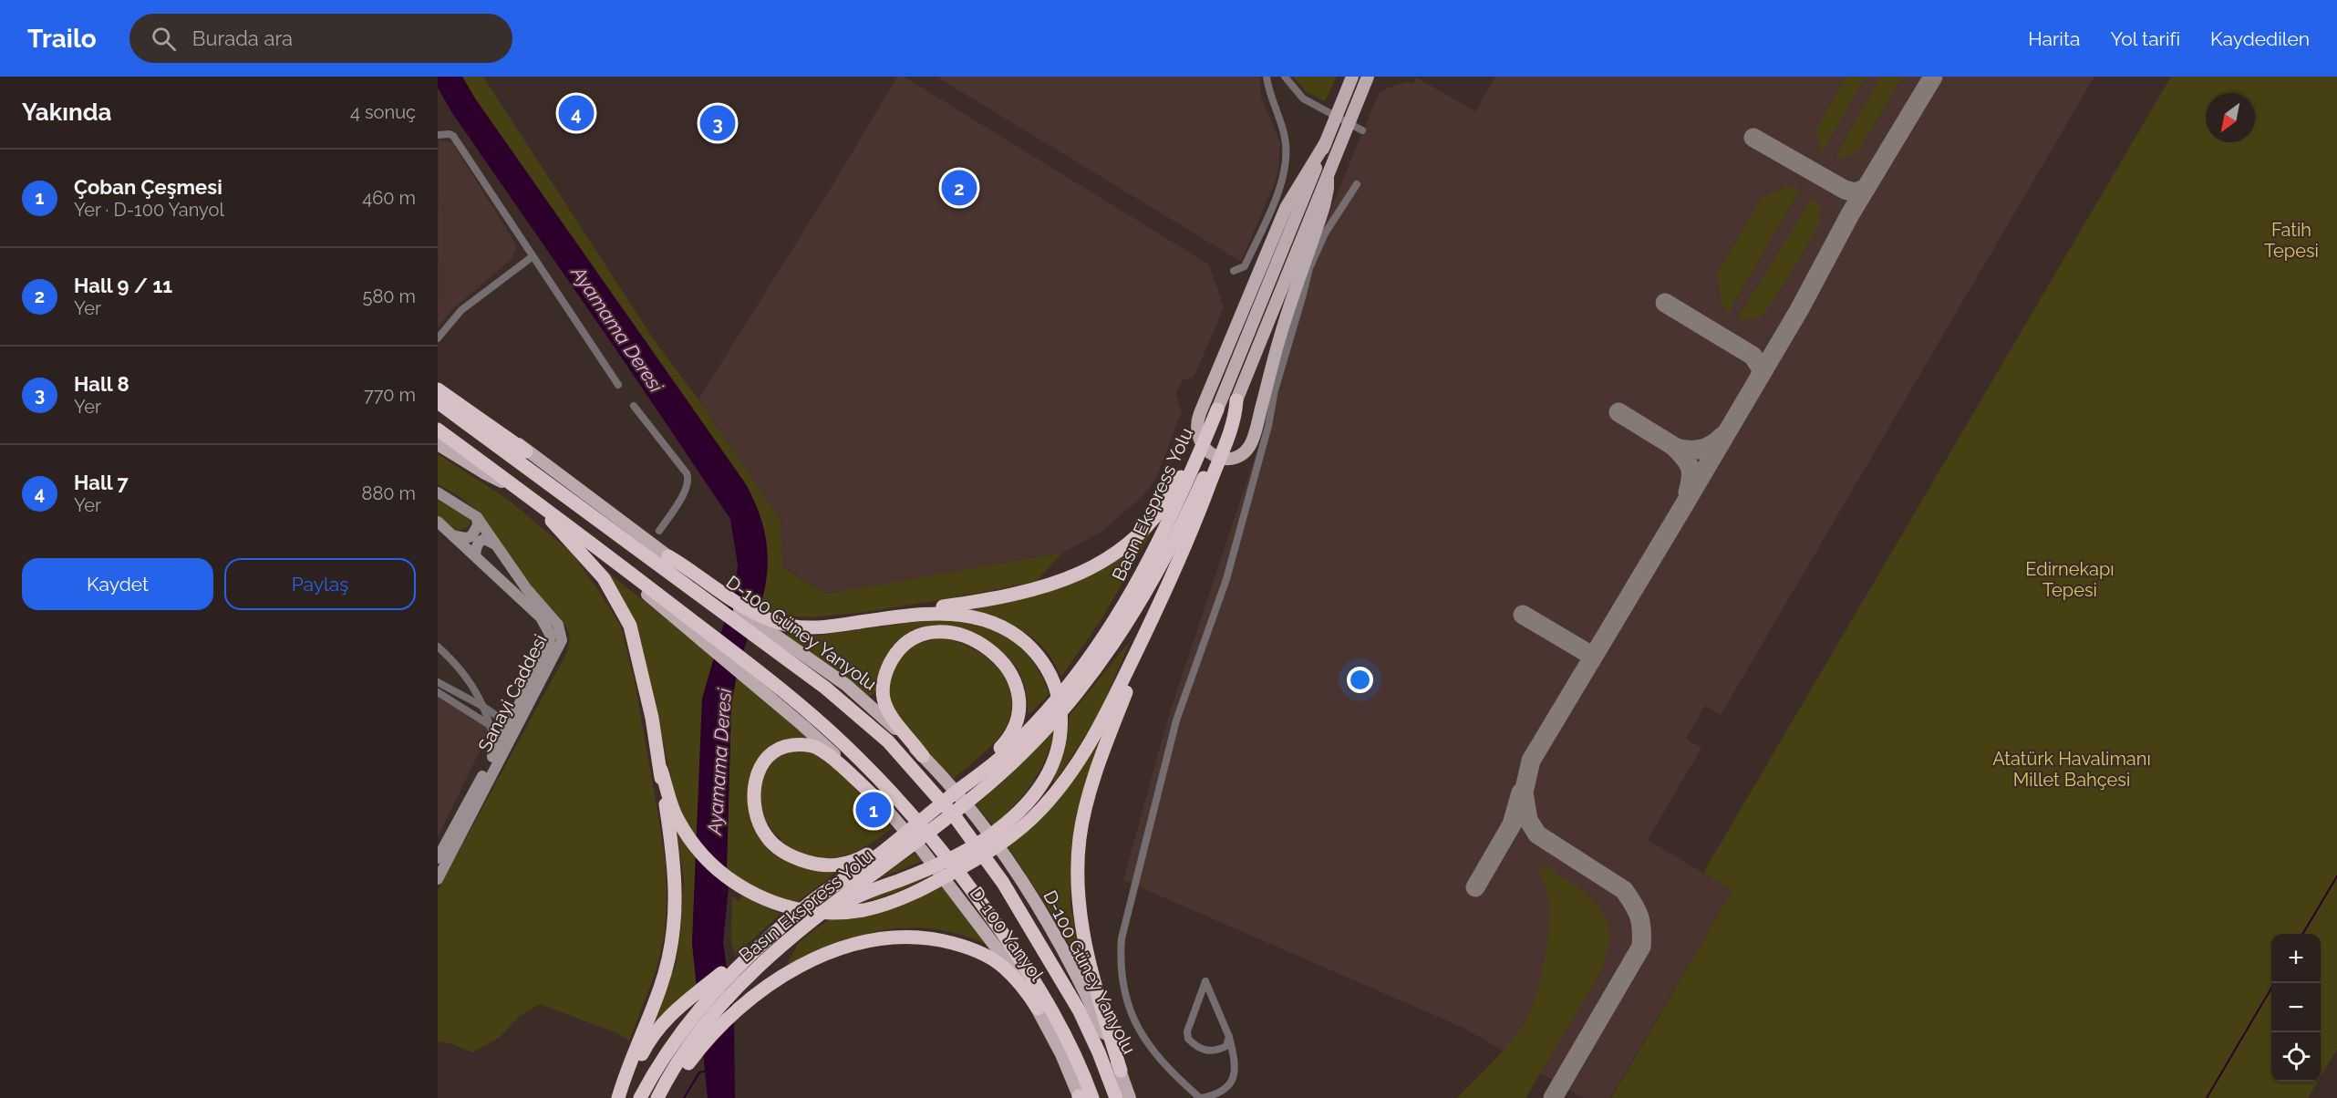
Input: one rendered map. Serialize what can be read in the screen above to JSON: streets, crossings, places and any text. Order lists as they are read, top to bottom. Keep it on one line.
{"streets":{"highway":["Basın Ekspress Yolu"],"main road":["D-100 Güney Yanyolu","Sanayi Caddesi","D-100 Yanyol"]},"water":["Ayamama Deresi"],"parks":["Fatih Tepesi","Edirnekapı Tepesi","Atatürk Havalimanı Millet Bahçesi"],"north":"bottom left","page":{"header":"Trailo","search":"Burada ara","nav":["Harita","Yol tarifi","Kaydedilen"],"heading":["Yakında","4 sonuç"],"pins":["4","3","2","1"],"list":[{"mark":"1","name":"Çoban Çeşmesi","note":"Yer · D-100 Yanyol","value":"460 m"},{"mark":"2","name":"Hall 9 / 11","note":"Yer","value":"580 m"},{"mark":"3","name":"Hall 8","note":"Yer","value":"770 m"},{"mark":"4","name":"Hall 7","note":"Yer","value":"880 m"}],"buttons":["Kaydet","Paylaş"],"map_buttons":["+","−"]}}
